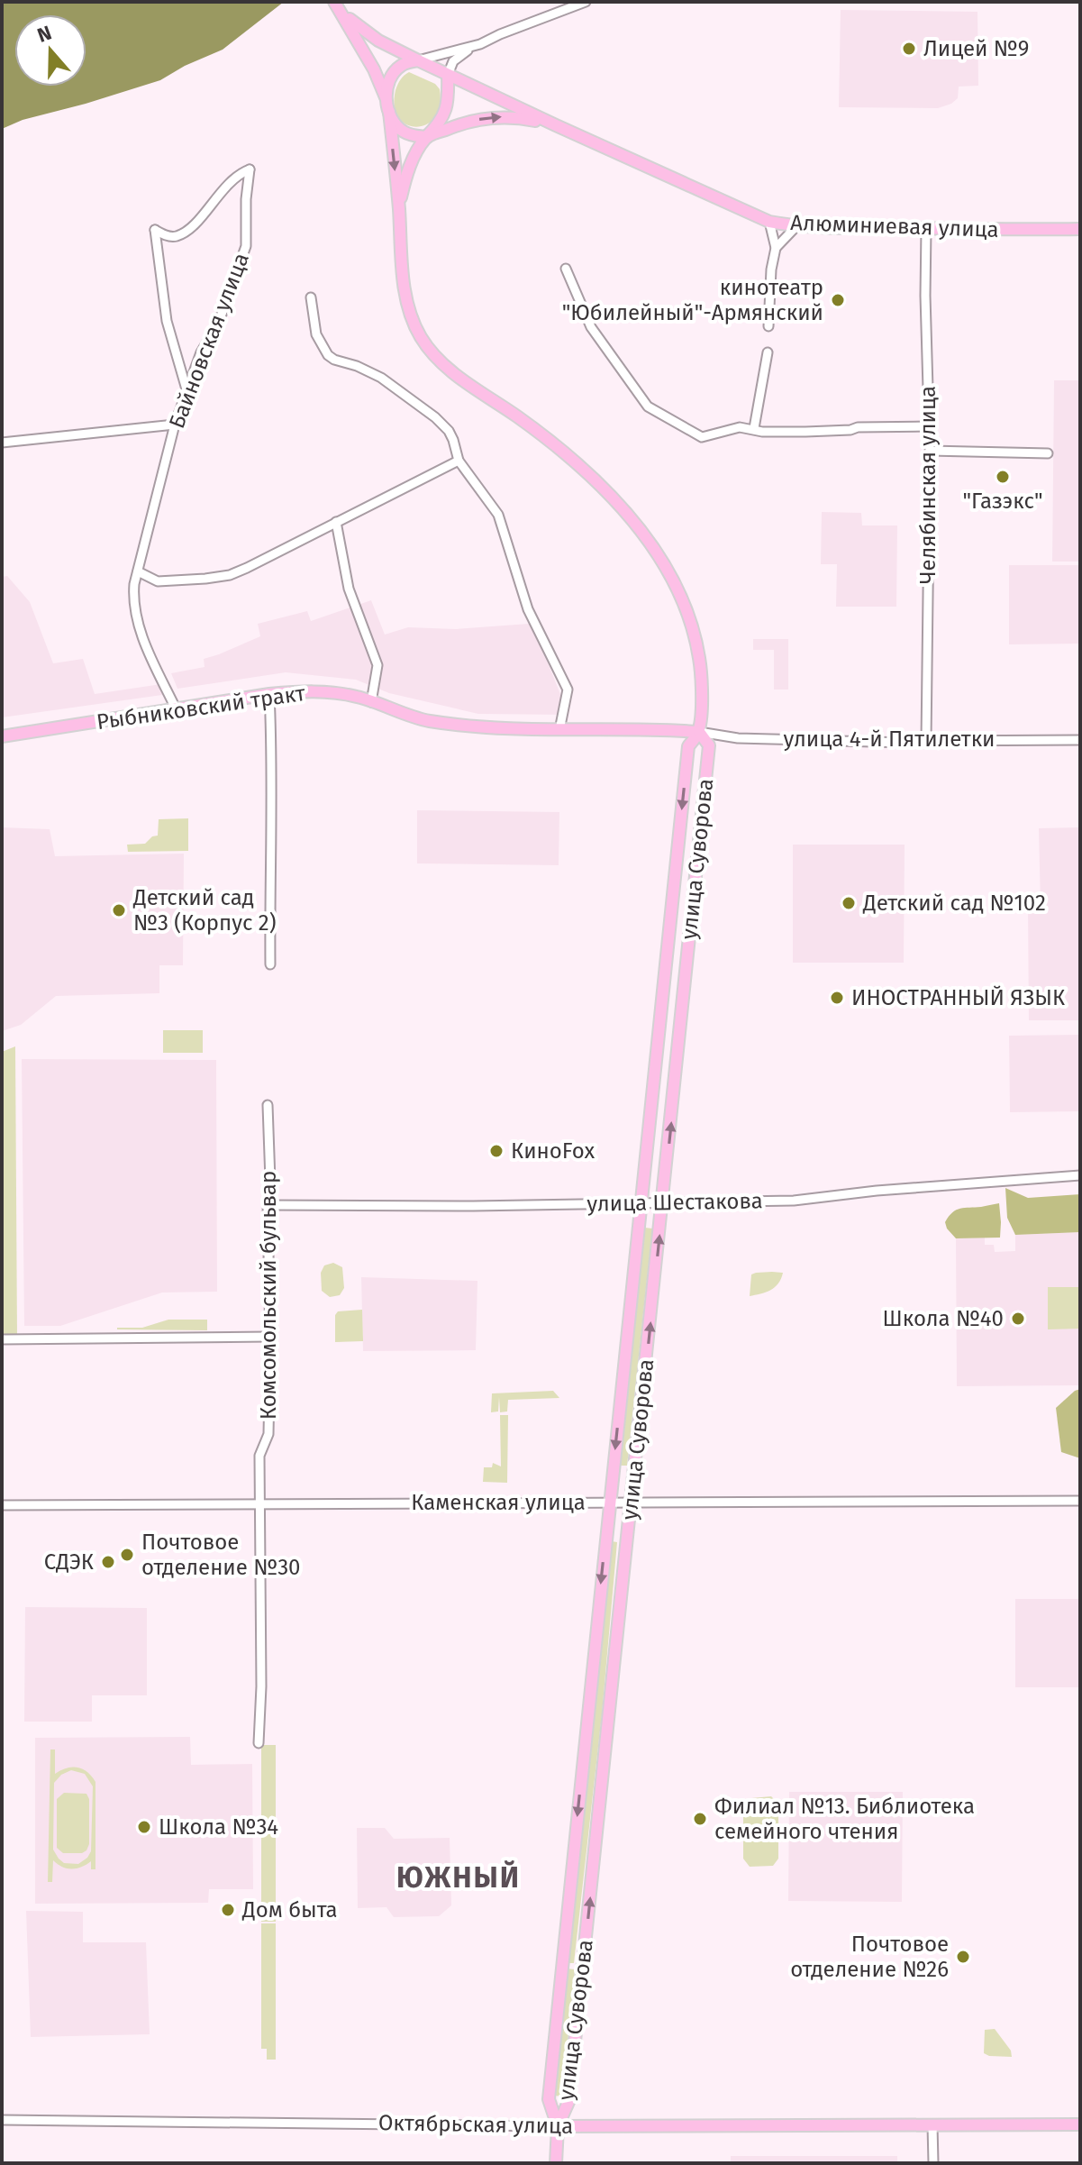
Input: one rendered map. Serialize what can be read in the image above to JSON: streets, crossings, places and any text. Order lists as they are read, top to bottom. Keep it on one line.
{"streets":{"main road":["Алюминиевая улица","Рыбниковский тракт","улица Суворова","Октябрьская улица"],"street":["Байновская улица","Челябинская улица","улица 4-й Пятилетки","улица Шестакова","Комсомольский бульвар","Каменская улица"]},"crossings":[["Алюминиевая улица","Челябинская улица"],["Байновская улица","Рыбниковский тракт"],["Челябинская улица","улица 4-й Пятилетки"],["Рыбниковский тракт","улица 4-й Пятилетки"],["Рыбниковский тракт","улица Суворова"],["улица 4-й Пятилетки","улица Суворова"],["улица Суворова","улица Шестакова"],["улица Суворова","Каменская улица"],["улица Суворова","Октябрьская улица"],["улица Шестакова","Комсомольский бульвар"],["Комсомольский бульвар","Каменская улица"]],"districts":["ЮЖНЫЙ"],"places":["Лицей №9","кинотеатр \"Юбилейный\"-Армянский","\"Газэкс\"","Детский сад №102","Детский сад №3 (Корпус 2)","ИНОСТРАННЫЙ ЯЗЫК","КиноFox","Школа №40","Почтовое отделение №30","СДЭК","Филиал №13. Библиотека семейного чтения","Школа №34","Дом быта","Почтовое отделение №26"],"north":"top"}
